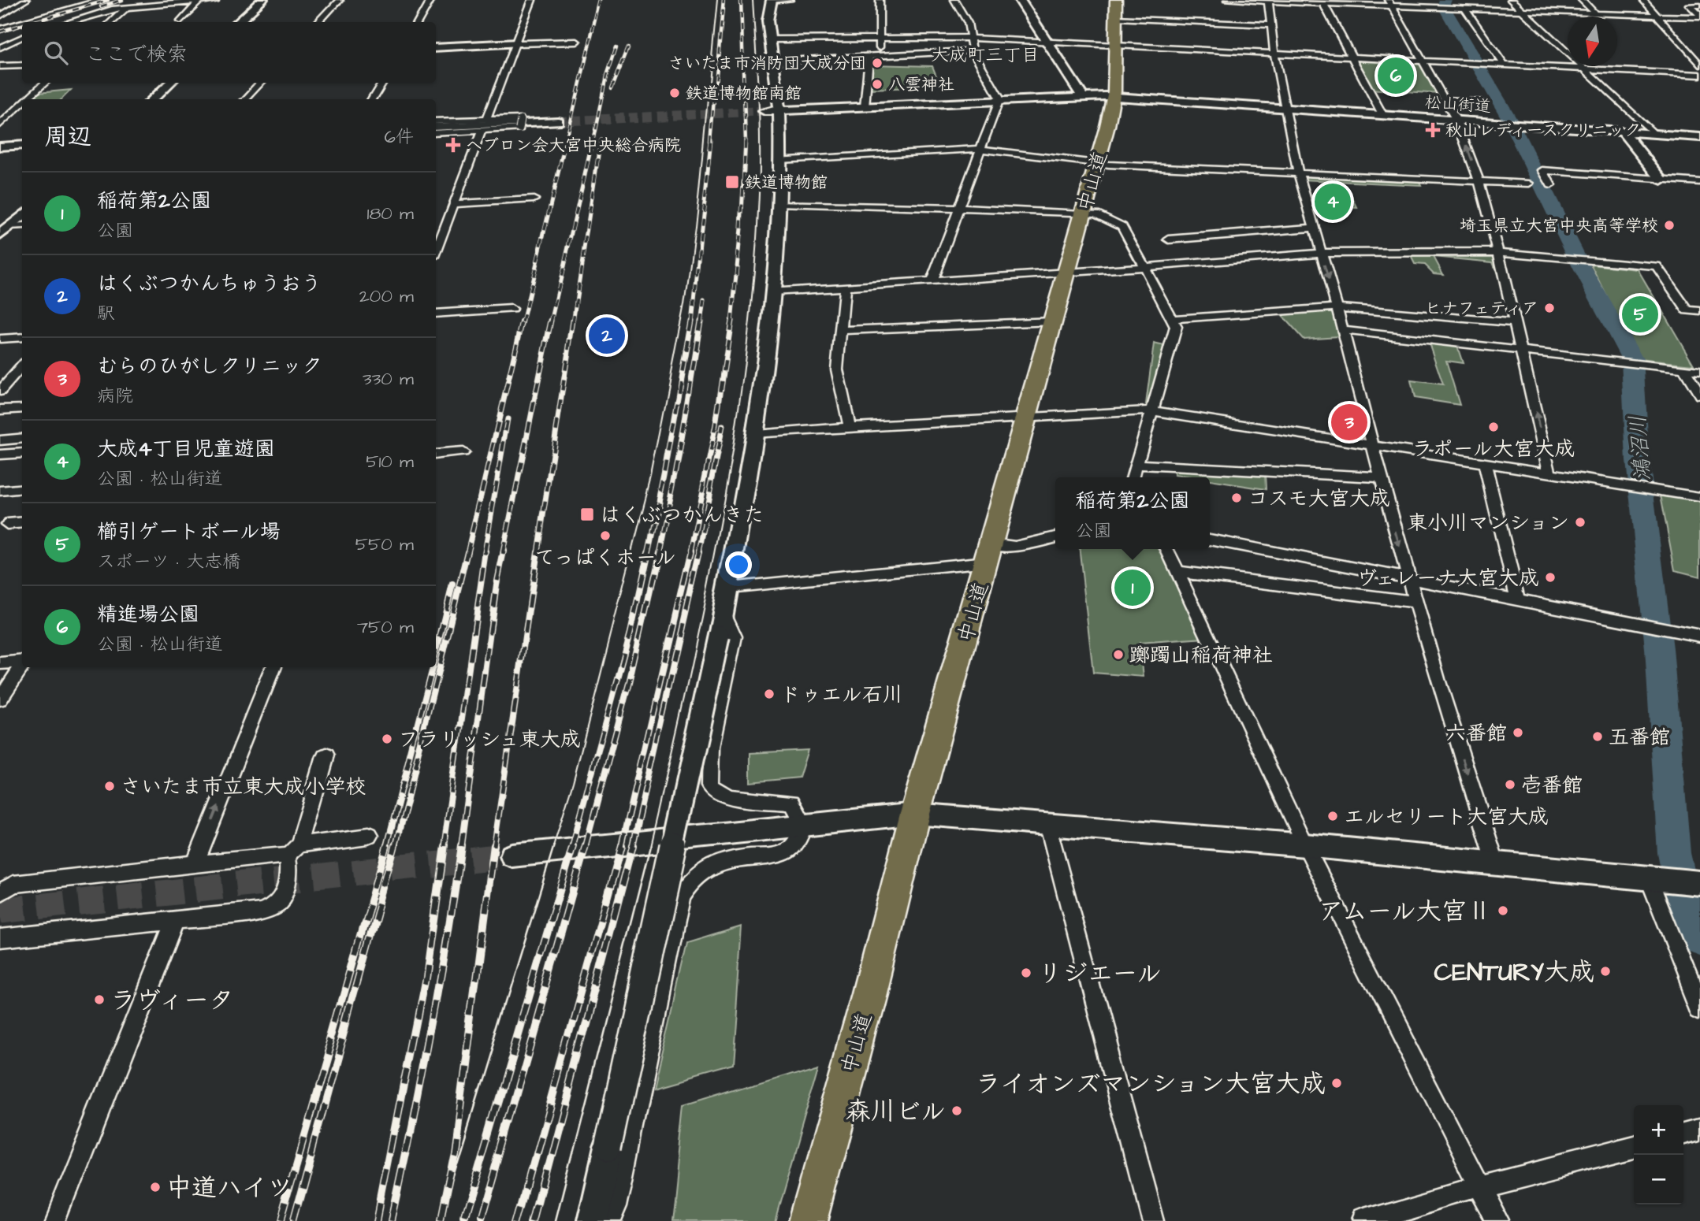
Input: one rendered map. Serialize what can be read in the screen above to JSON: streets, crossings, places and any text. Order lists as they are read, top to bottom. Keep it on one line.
{"streets":{"highway":["中山道"],"street":["松山街道"]},"crossings":[["松山街道","中山道"]],"districts":["大成町三丁目"],"water":["鴻沼川"],"places":{"other":["さいたま市消防団大成分団","八雲神社","鉄道博物館南館","埼玉県立大宮中央高等学校","ヒナフェティア","ラポール大宮大成","コスモ大宮大成","東小川マンション","てっぱくホール","ヴェレーナ大宮大成","躑躅山稲荷神社","ドゥエル石川","六番館","五番館","フラリッシュ東大成","壱番館","さいたま市立東大成小学校","エルセリート大宮大成","アムール大宮Ⅱ","CENTURY大成","リジエール","ラヴィータ","ライオンズマンション大宮大成","森川ビル","中道ハイツ"],"health":["秋山レディースクリニック","ヘブロン会大宮中央総合病院"],"transit":["鉄道博物館","はくぶつかんきた"]},"north":"bottom","page":{"search":"ここで検索","pins":["6","4","5","2","3","1"],"heading":["周辺","6件"],"list":[{"mark":"1","name":"稲荷第2公園","note":"公園","value":"180 m"},{"mark":"2","name":"はくぶつかんちゅうおう","note":"駅","value":"200 m"},{"mark":"3","name":"むらのひがしクリニック","note":"病院","value":"330 m"},{"mark":"4","name":"大成4丁目児童遊園","note":"公園 · 松山街道","value":"510 m"},{"mark":"5","name":"櫛引ゲートボール場","note":"スポーツ · 大志橋","value":"550 m"},{"mark":"6","name":"精進場公園","note":"公園 · 松山街道","value":"750 m"}],"popup":["稲荷第2公園","公園"],"map_buttons":["+","−"]}}
